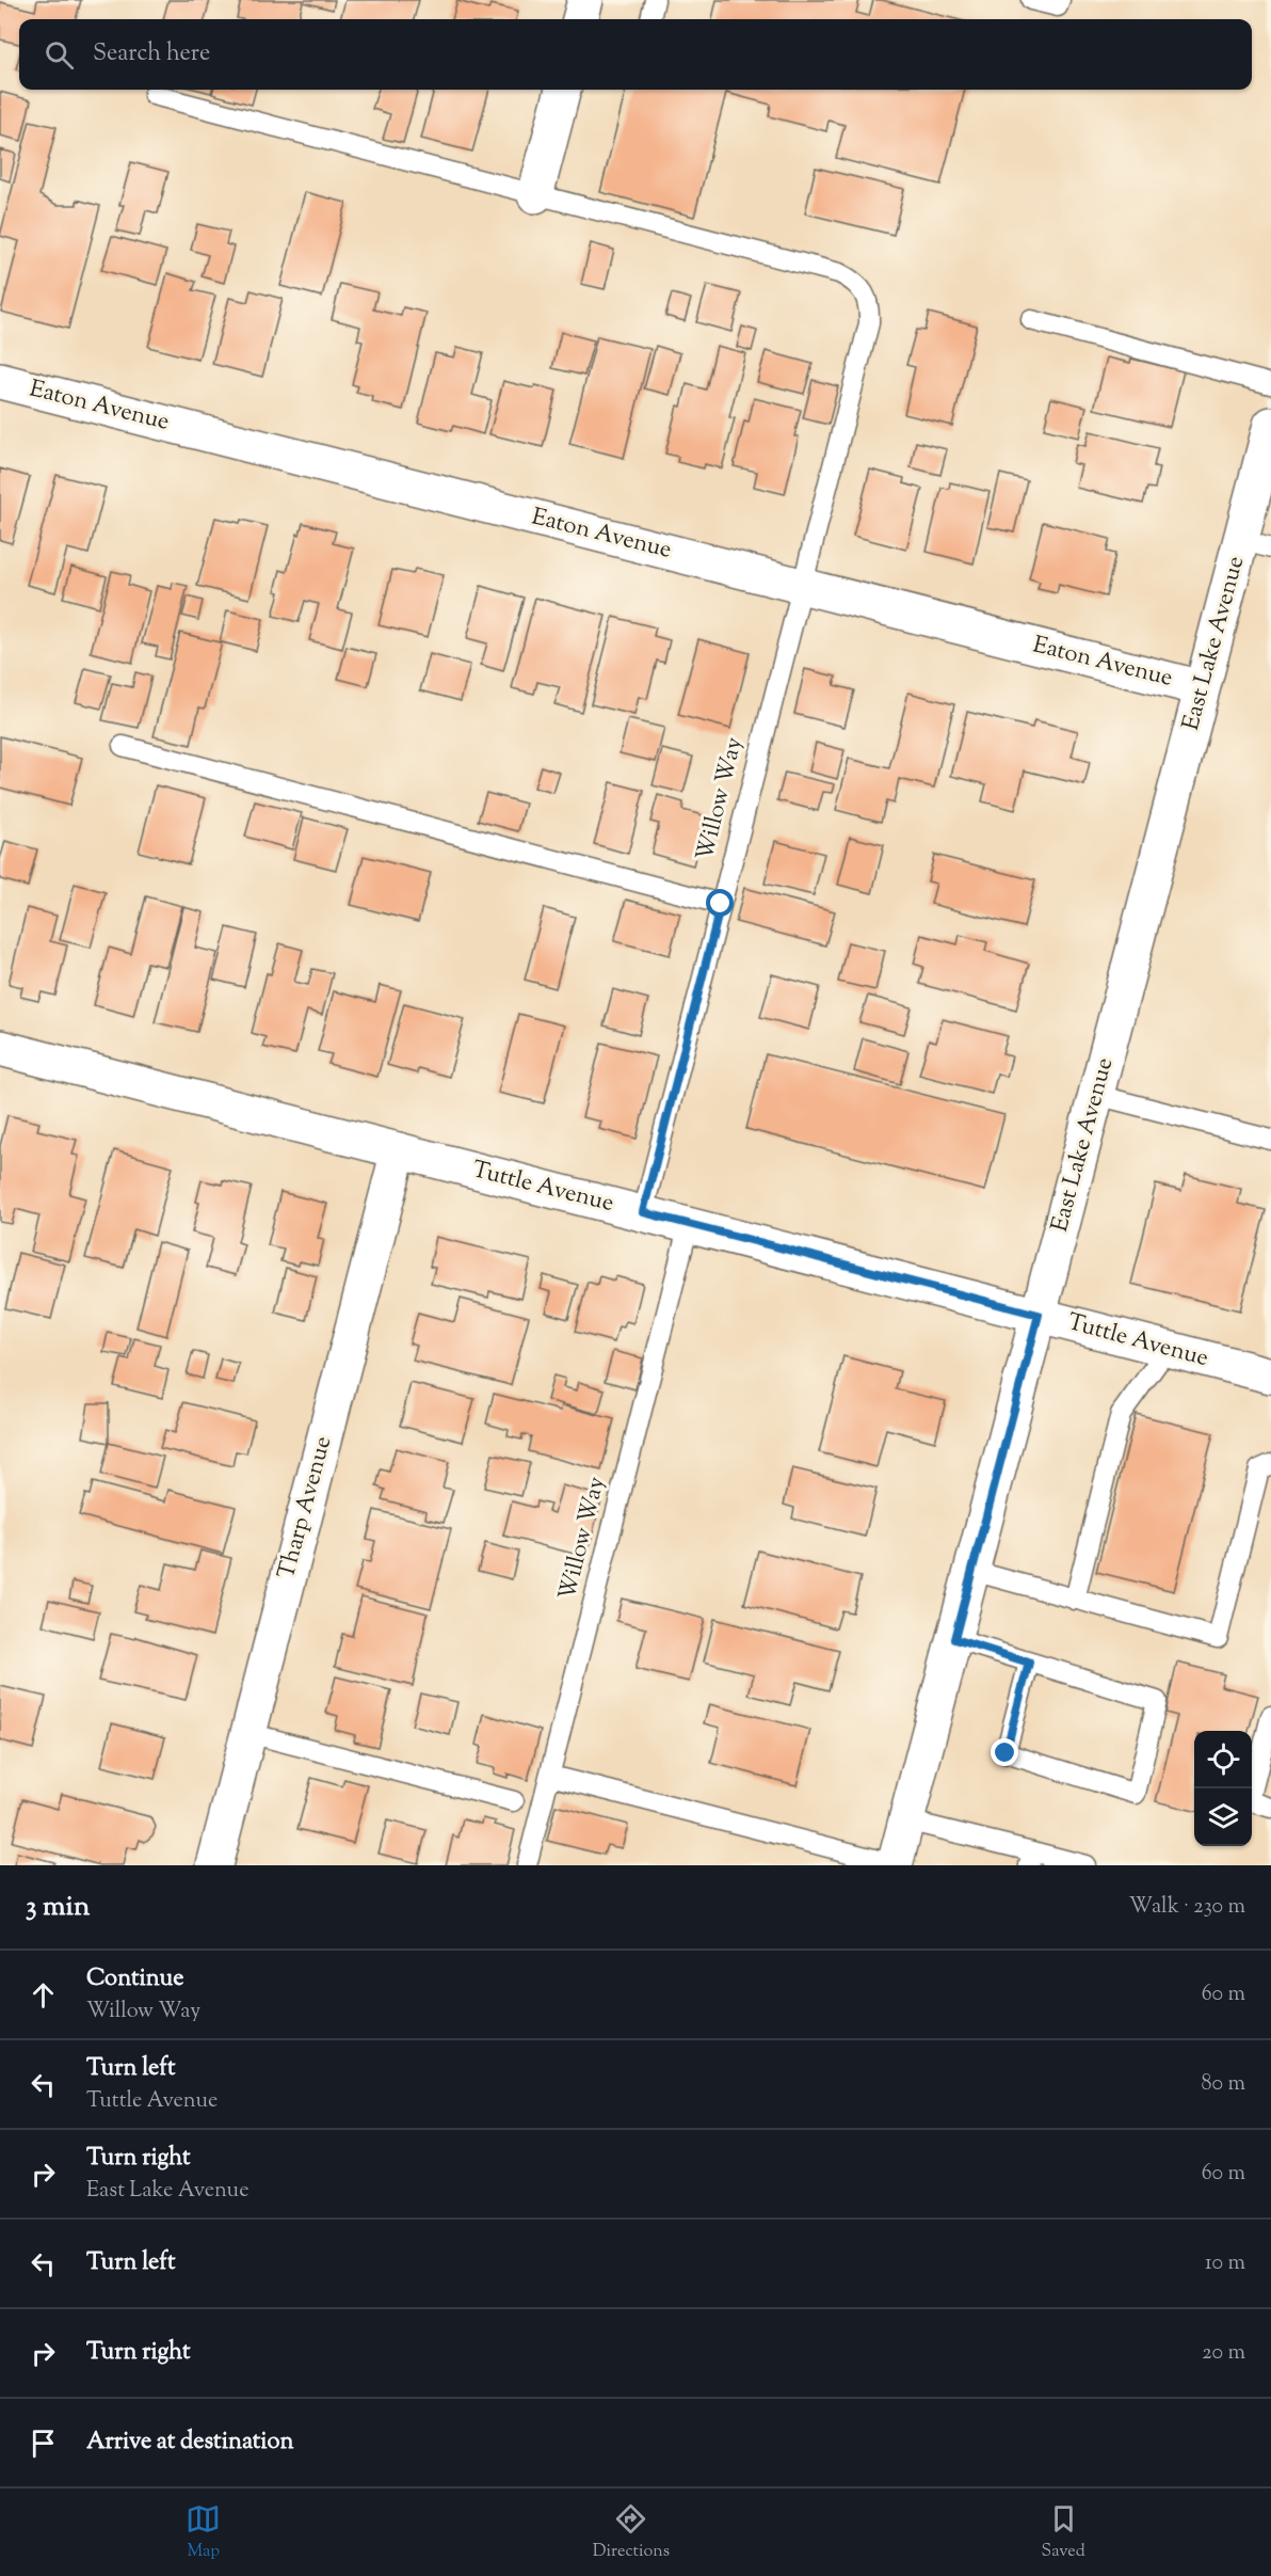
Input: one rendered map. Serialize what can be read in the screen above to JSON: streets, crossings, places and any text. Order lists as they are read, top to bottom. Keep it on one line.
{"streets":{"street":["Eaton Avenue","East Lake Avenue","Tuttle Avenue","Tharp Avenue"],"lane":["Willow Way"]},"crossings":[["Eaton Avenue","East Lake Avenue"],["Eaton Avenue","Willow Way"],["East Lake Avenue","Tuttle Avenue"],["Willow Way","Tuttle Avenue"],["Tuttle Avenue","Tharp Avenue"]],"page":{"search":"Search here","heading":["3 min","Walk · 230 m"],"list":[["Continue","Willow Way","60 m"],["Turn left","Tuttle Avenue","80 m"],["Turn right","East Lake Avenue","60 m"],["Turn left","10 m"],["Turn right","20 m"],"Arrive at destination"],"nav":["Map","Directions","Saved"]}}
